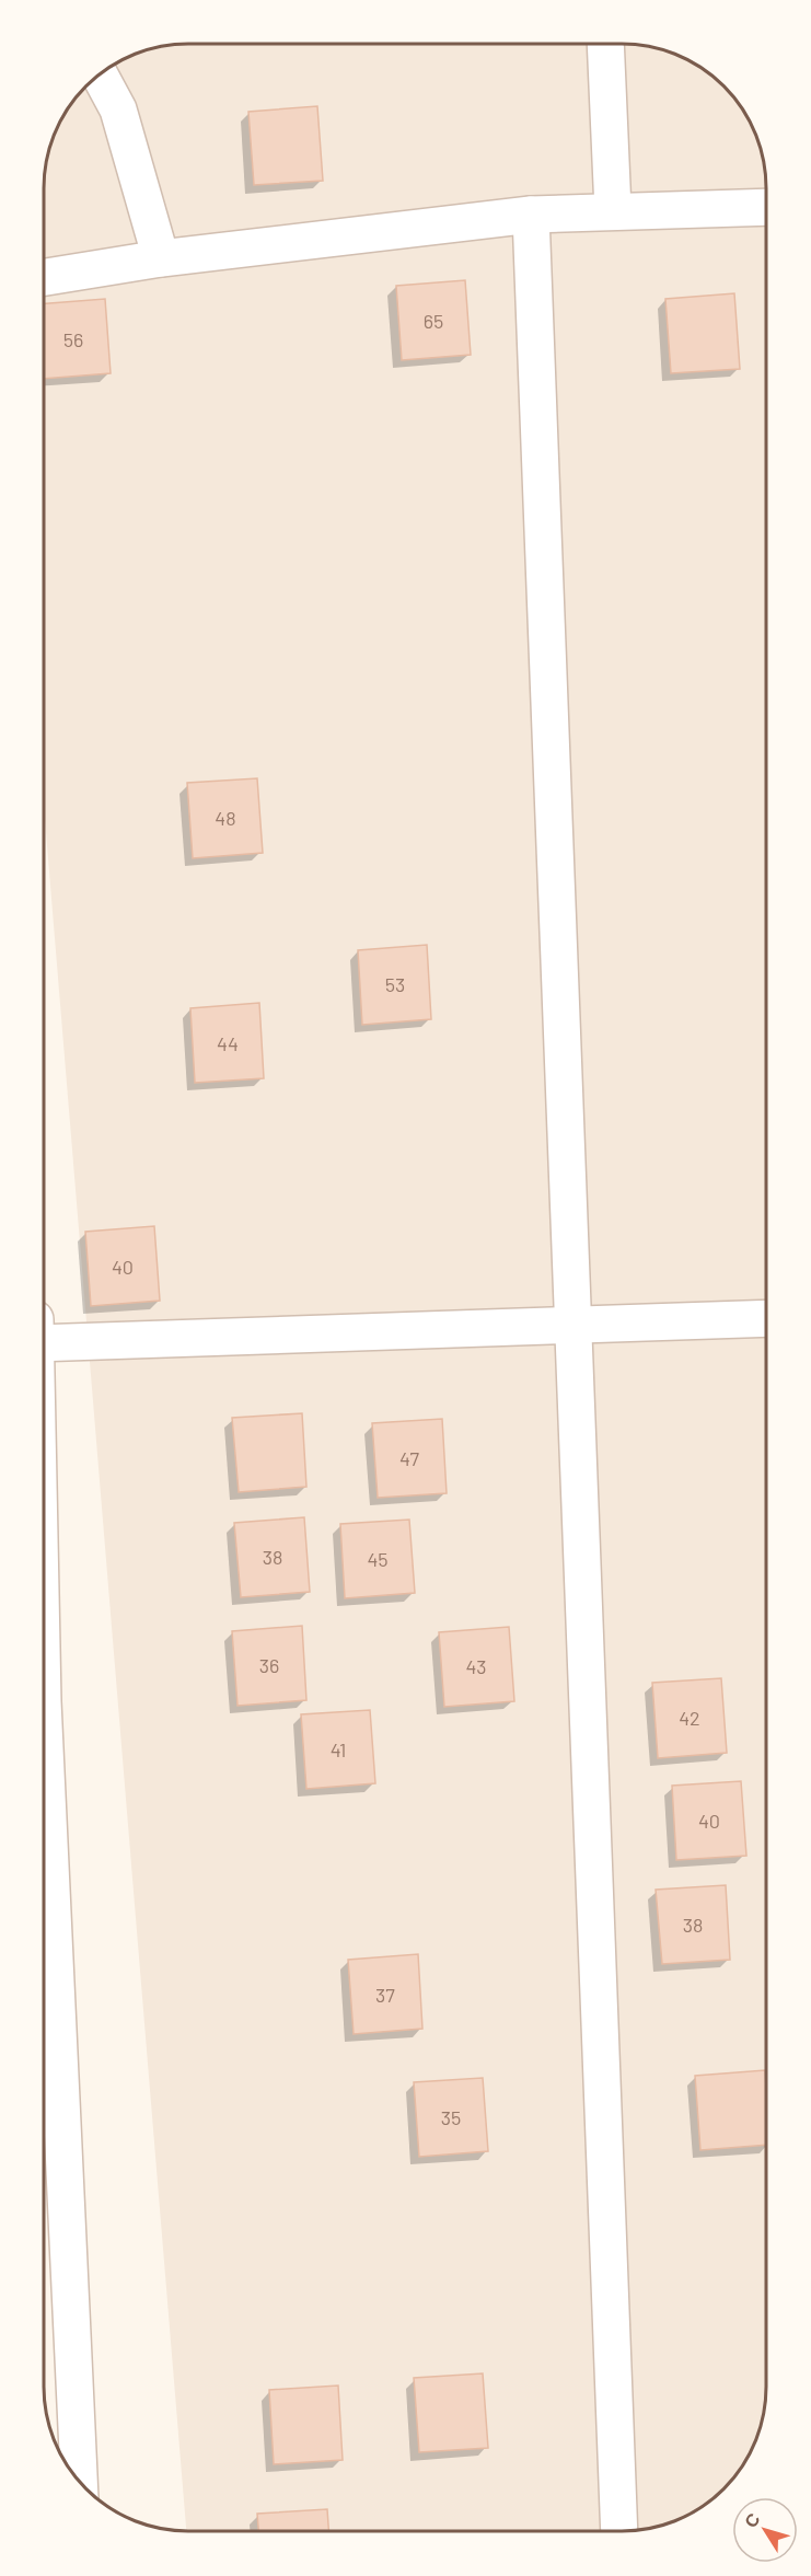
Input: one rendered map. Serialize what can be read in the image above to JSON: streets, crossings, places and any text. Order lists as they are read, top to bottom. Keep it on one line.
{"house_numbers":["65","56","48","53","44","40","47","38","45","36","43","42","41","40","38","37","35"],"north":"top left"}
